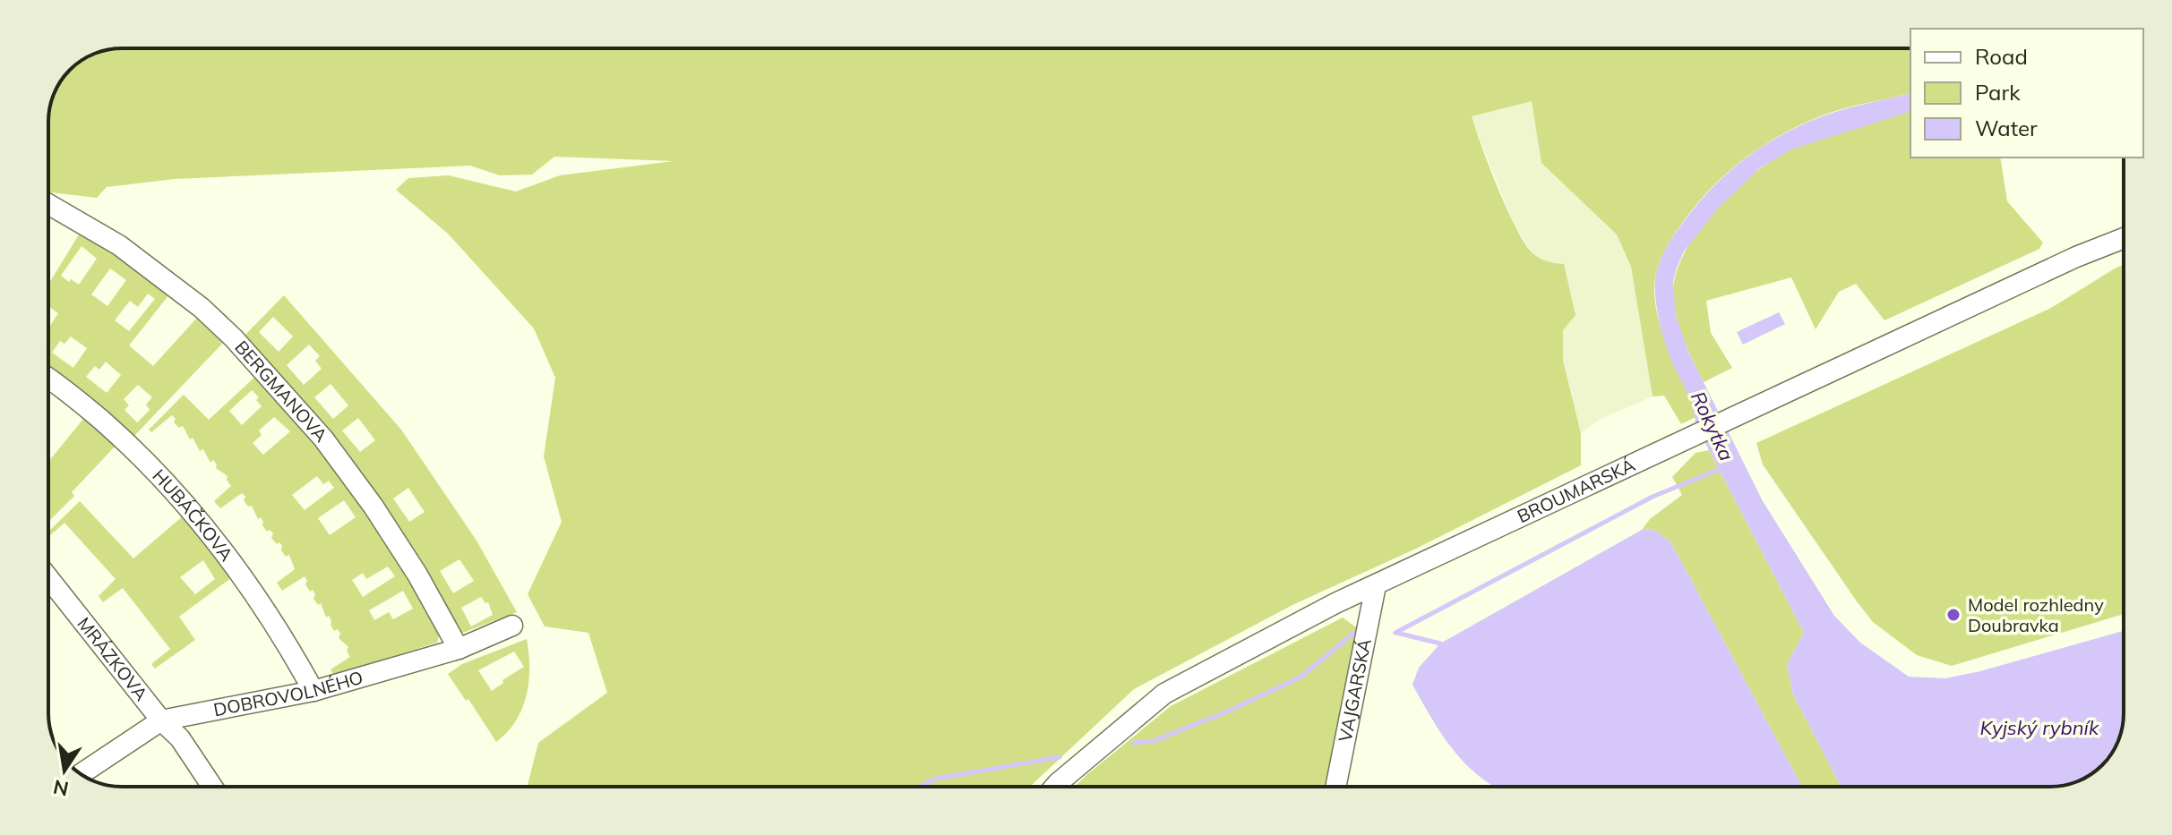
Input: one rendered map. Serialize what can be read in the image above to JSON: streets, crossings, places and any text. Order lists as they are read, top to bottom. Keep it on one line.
{"streets":{"street":["BERGMANOVA","BROUMARSKÁ","HUBÁČKOVA","MRÁZKOVA","VAJGARSKÁ","DOBROVOLNÉHO"]},"crossings":[["BERGMANOVA","DOBROVOLNÉHO"],["BROUMARSKÁ","VAJGARSKÁ"],["HUBÁČKOVA","DOBROVOLNÉHO"],["MRÁZKOVA","DOBROVOLNÉHO"]],"water":["Rokytka","Kyjský rybník"],"places":["Model rozhledny Doubravka"],"legend":["Road","Park","Water"],"north":"bottom"}
